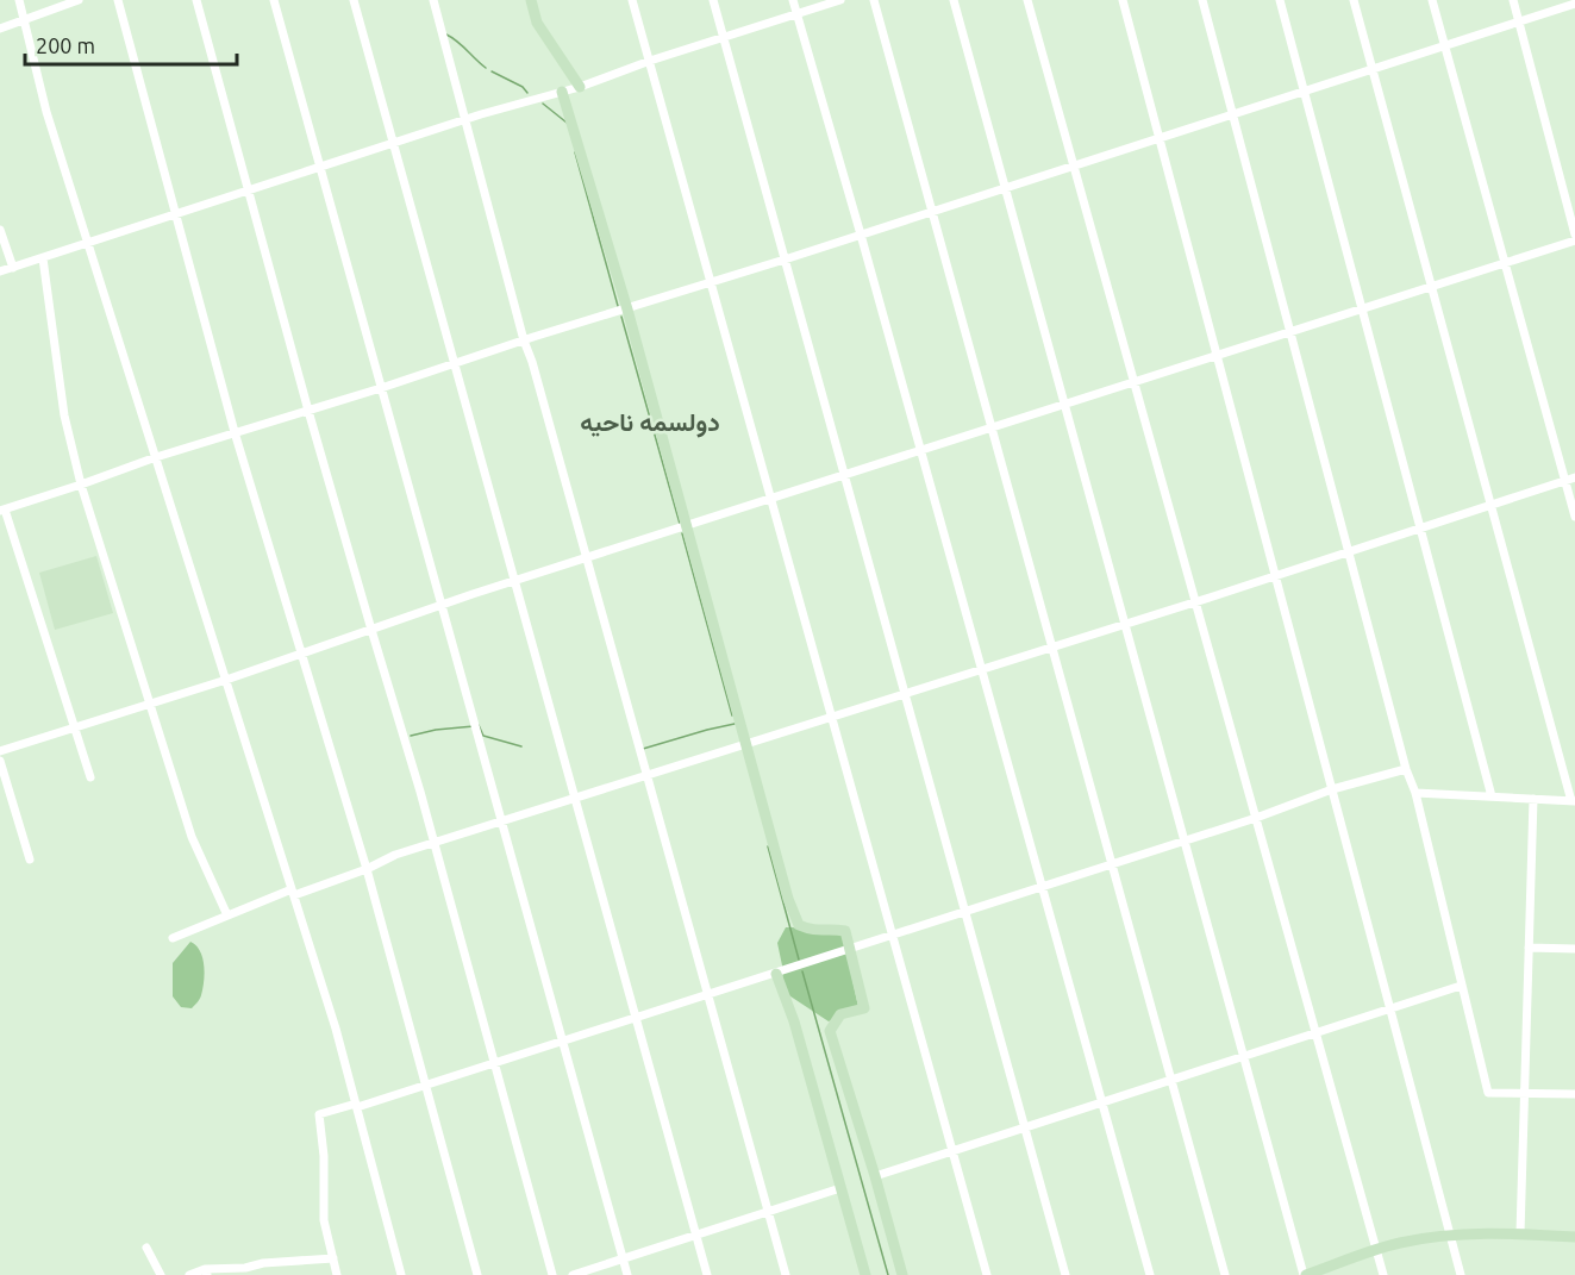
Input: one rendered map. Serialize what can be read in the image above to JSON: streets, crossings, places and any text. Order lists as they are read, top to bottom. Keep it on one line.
{"districts":["دولسمه ناحیه"],"scale_bar":"200 m"}
